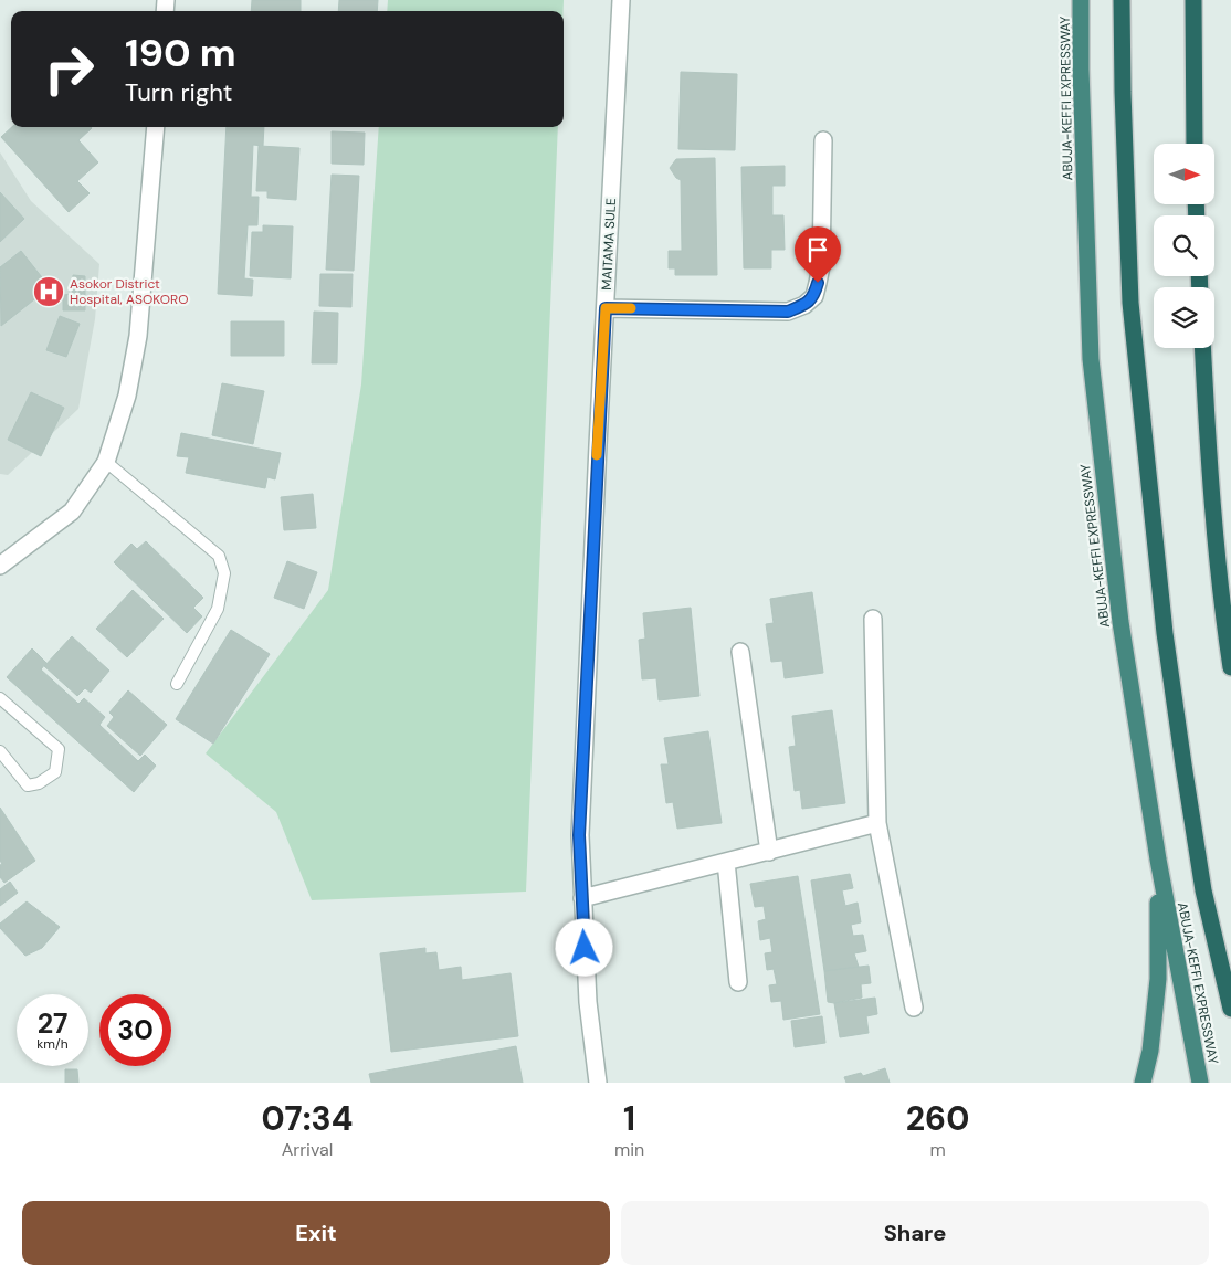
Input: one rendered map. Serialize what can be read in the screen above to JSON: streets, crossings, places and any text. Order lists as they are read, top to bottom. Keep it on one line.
{"streets":{"highway":["ABUJA-KEFFI EXPRESSWAY"],"street":["MAITAMA SULE"]},"places":{"hospital":["Asokor District Hospital, ASOKORO"]},"north":"right","page":{"turn":["190 m","Turn right"],"speed":"27 km/h","limit":"30","eta":["07:34","Arrival","1","min","260","m"],"buttons":["Exit","Share"]}}
